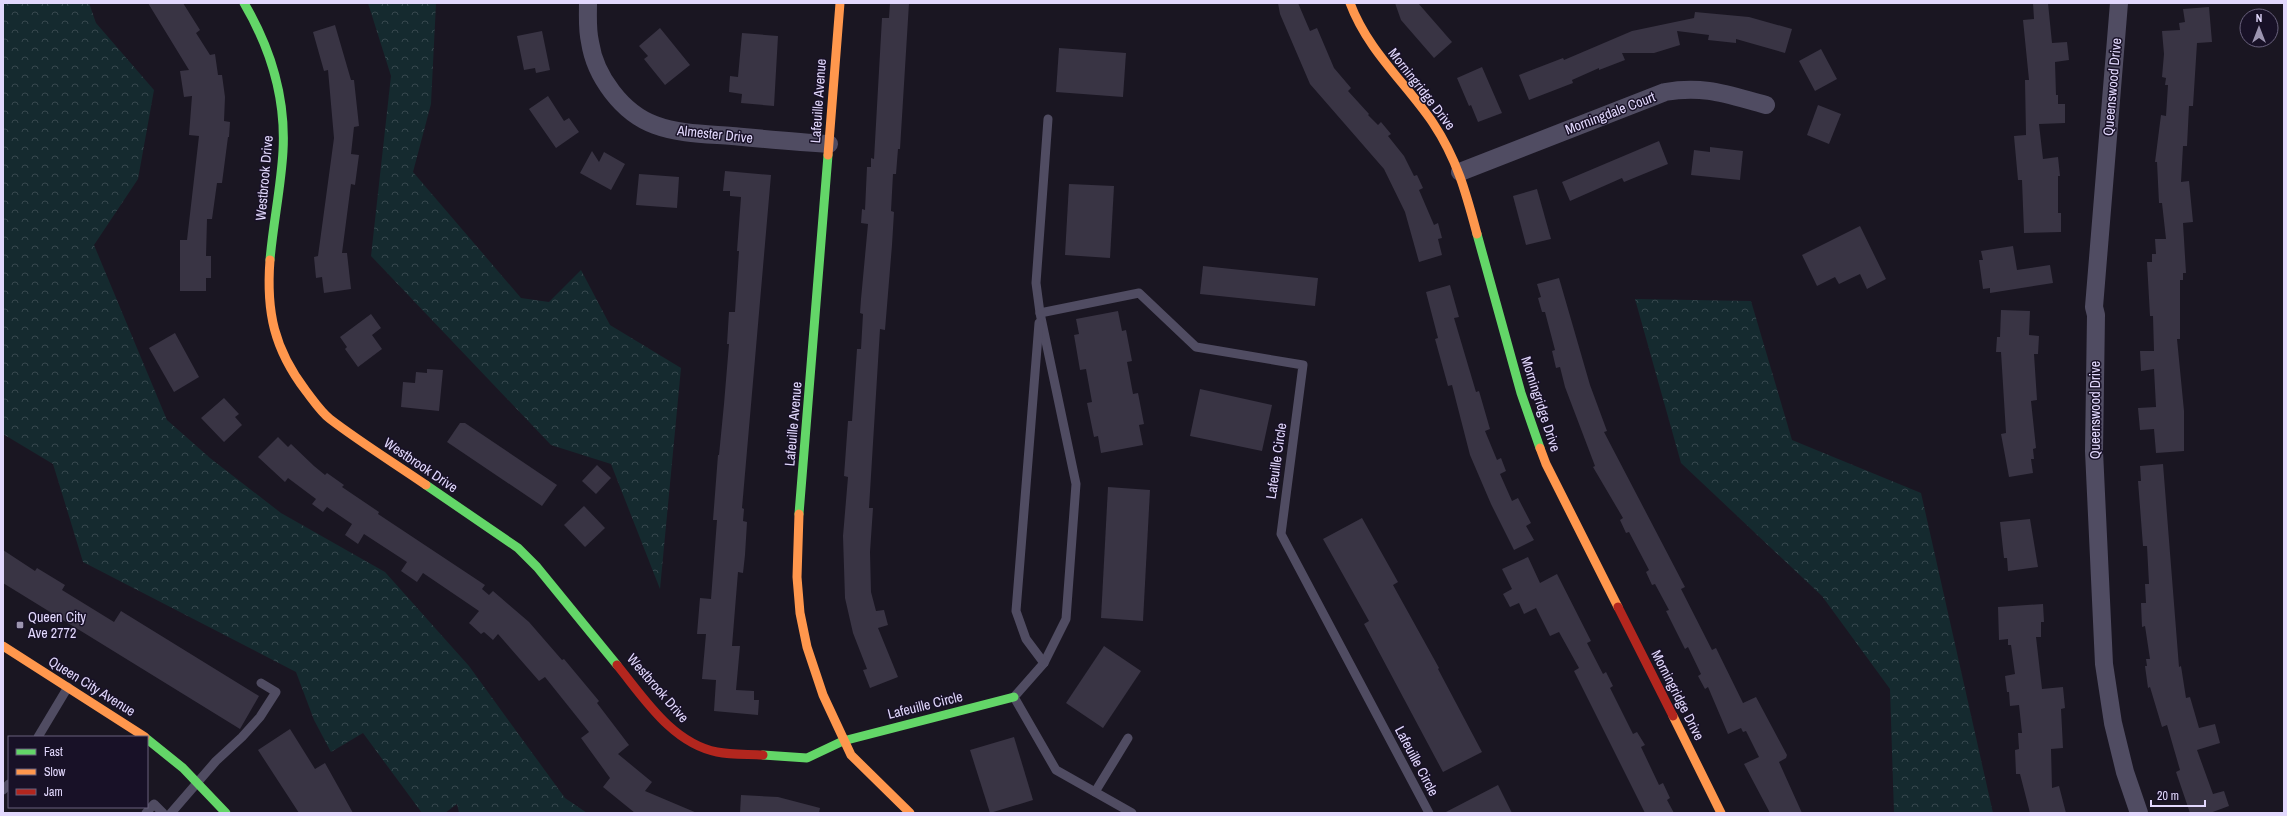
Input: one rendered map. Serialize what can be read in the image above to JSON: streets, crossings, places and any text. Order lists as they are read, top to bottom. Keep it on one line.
{"streets":{"street":["Queenswood Drive","Morningridge Drive","Lafeuille Avenue","Morningdale Court","Almester Drive","Westbrook Drive","Lafeuille Circle","Queen City Avenue"]},"crossings":[["Morningridge Drive","Morningdale Court"],["Lafeuille Avenue","Almester Drive"],["Lafeuille Avenue","Westbrook Drive"],["Lafeuille Avenue","Lafeuille Circle"],["Westbrook Drive","Lafeuille Circle"]],"places":{"transit":["Queen City Ave 2772"]},"legend":["Fast","Slow","Jam"],"scale_bar":"20 m","north":"top"}
